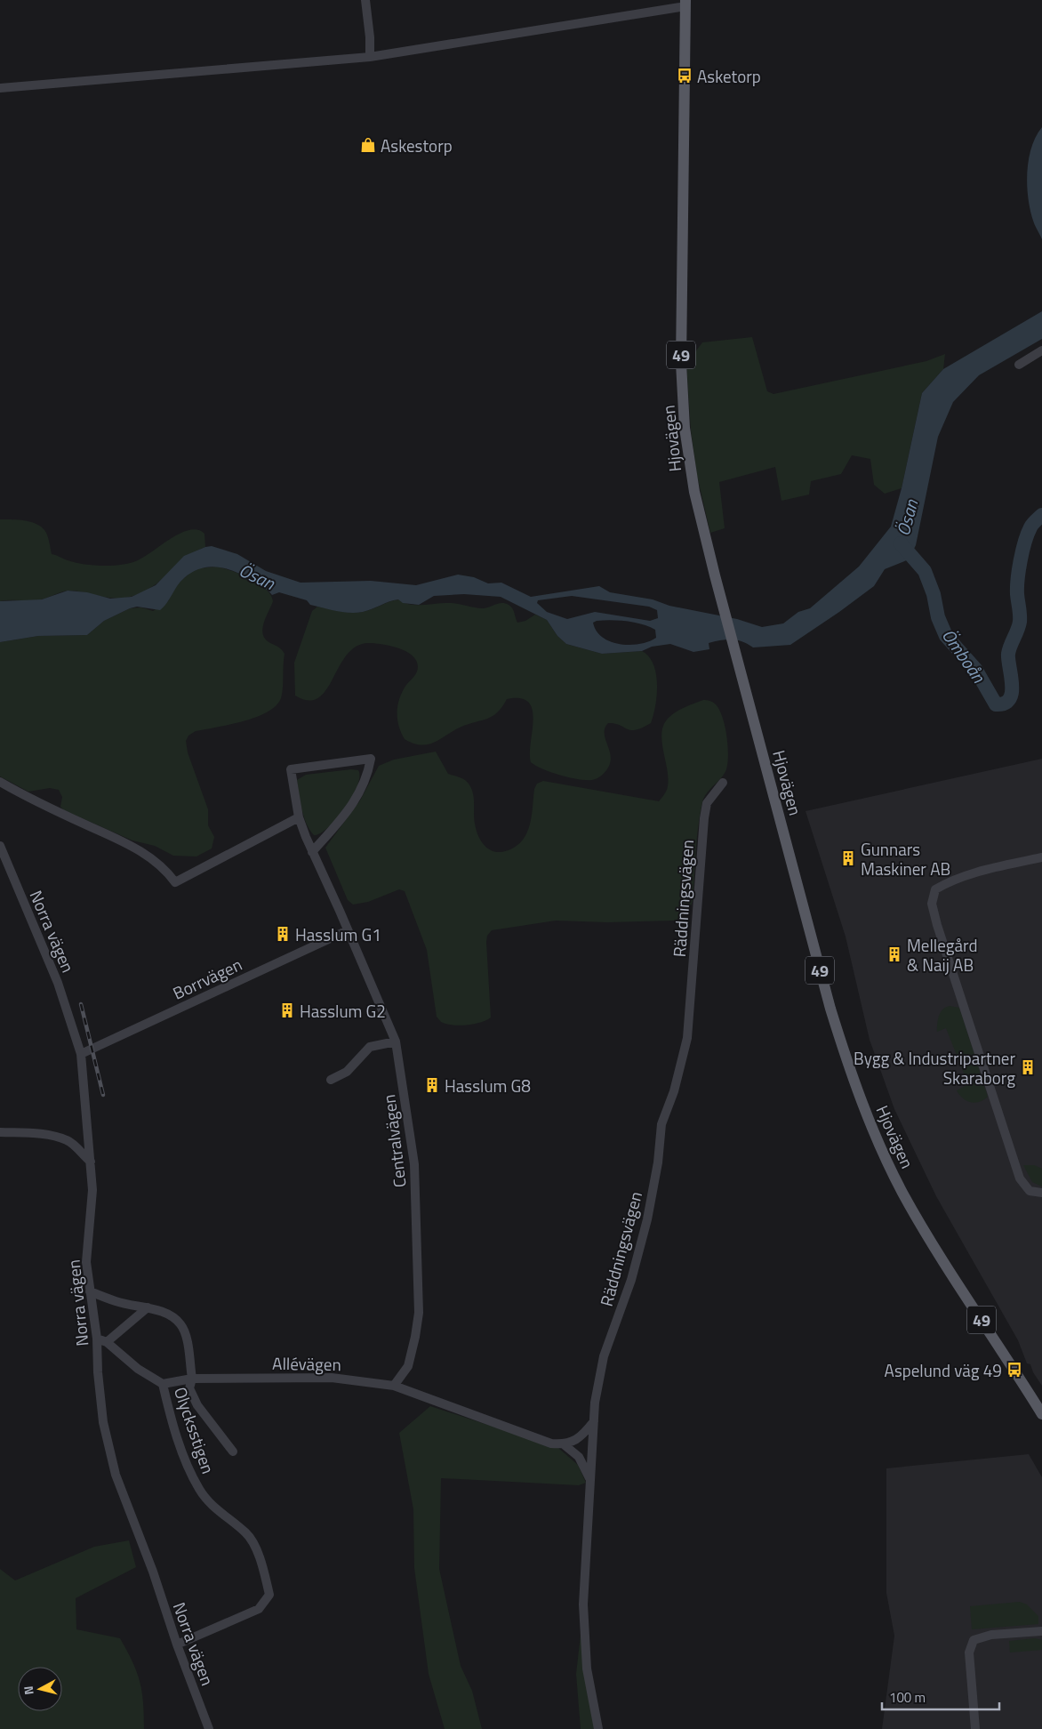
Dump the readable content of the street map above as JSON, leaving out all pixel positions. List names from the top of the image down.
{
  "streets": {
    "main road": ["49", "Hjovägen"],
    "street": [
      "Räddningsvägen",
      "Norra vägen",
      "Borrvägen",
      "Centralvägen",
      "Allévägen",
      "Olycksstigen"
    ]
  },
  "crossings": [
    ["Norra vägen", "Borrvägen"],
    ["Norra vägen", "Olycksstigen"],
    ["Borrvägen", "Centralvägen"],
    ["Centralvägen", "Allévägen"],
    ["Allévägen", "Olycksstigen"]
  ],
  "water": ["Ösan", "Ömboån"],
  "places": {
    "bus stop": ["Asketorp", "Aspelund väg 49"],
    "shop": ["Askestorp"],
    "building": [
      "Gunnars Maskiner AB",
      "Hasslum G1",
      "Mellegård & Naij AB",
      "Hasslum G2",
      "Bygg & Industripartner Skaraborg",
      "Hasslum G8"
    ]
  },
  "scale_bar": "100 m",
  "north": "left"
}
